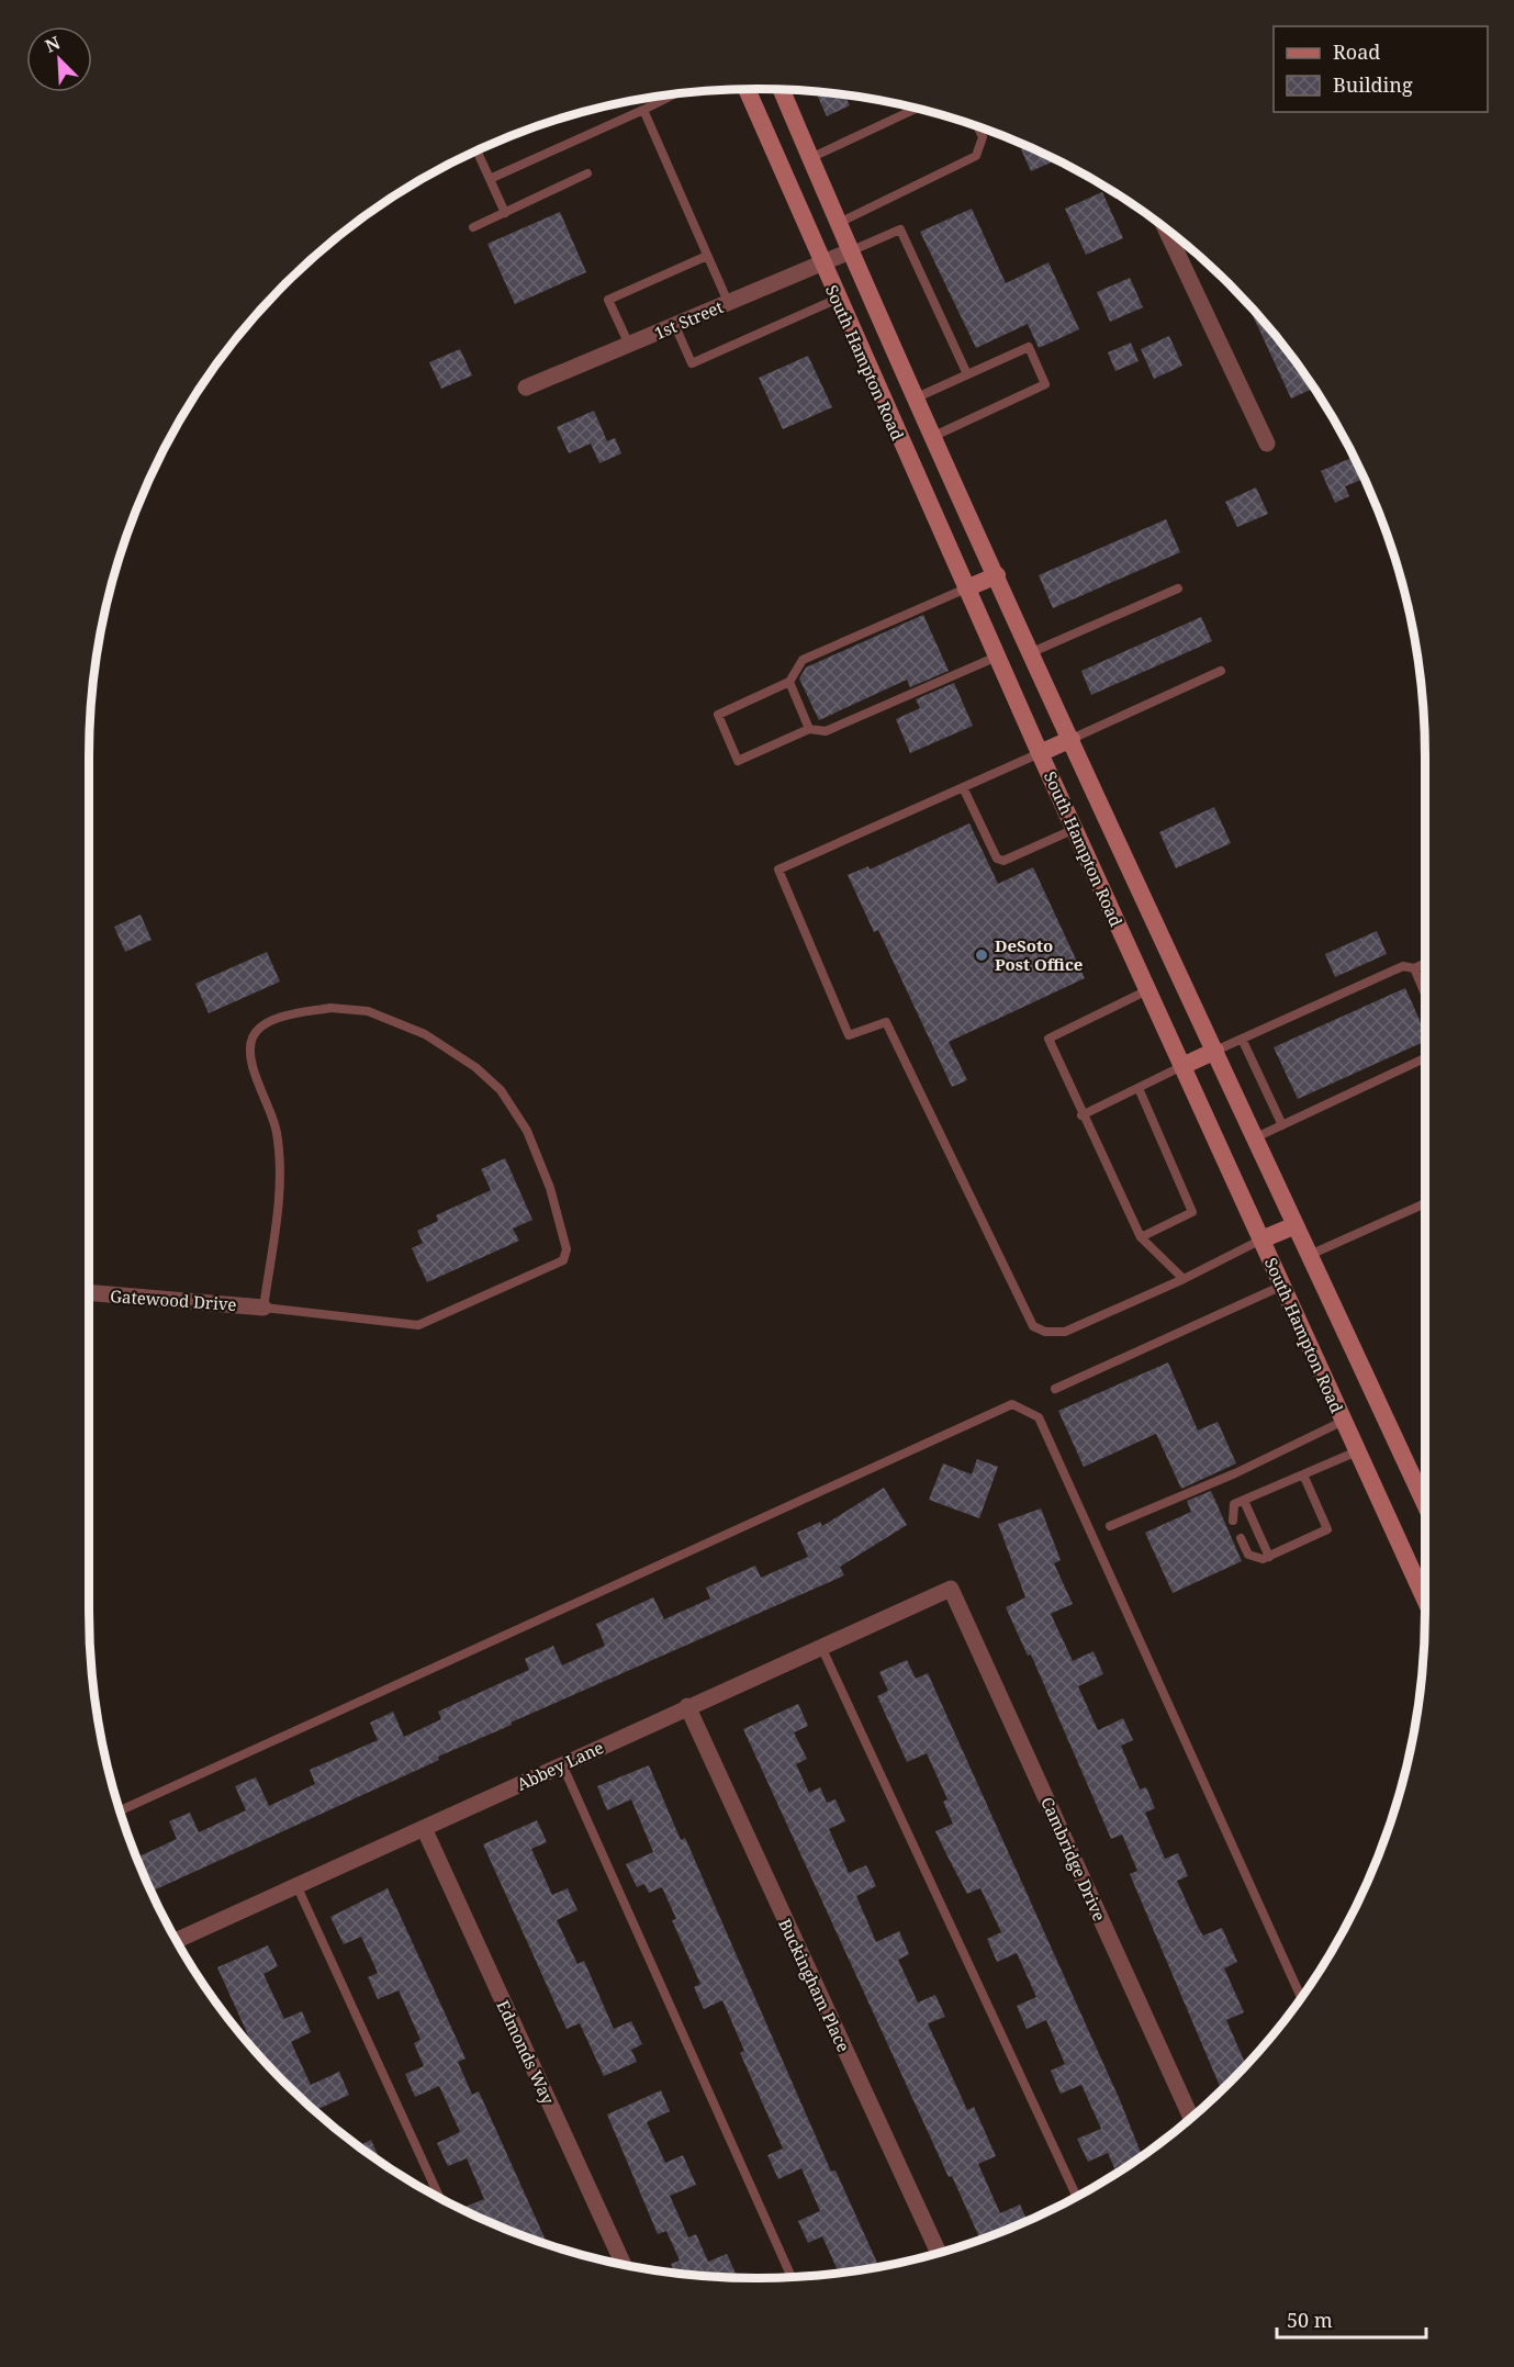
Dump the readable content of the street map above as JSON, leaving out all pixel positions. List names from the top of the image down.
{
  "streets": {
    "main road": ["South Hampton Road"],
    "street": [
      "1st Street",
      "Gatewood Drive",
      "Abbey Lane",
      "Cambridge Drive",
      "Buckingham Place",
      "Edmonds Way"
    ]
  },
  "crossings": [
    ["1st Street", "South Hampton Road"],
    ["Abbey Lane", "Cambridge Drive"],
    ["Abbey Lane", "Buckingham Place"],
    ["Abbey Lane", "Edmonds Way"]
  ],
  "places": ["DeSoto Post Office"],
  "legend": ["Road", "Building"],
  "scale_bar": "50 m",
  "north": "top left"
}
